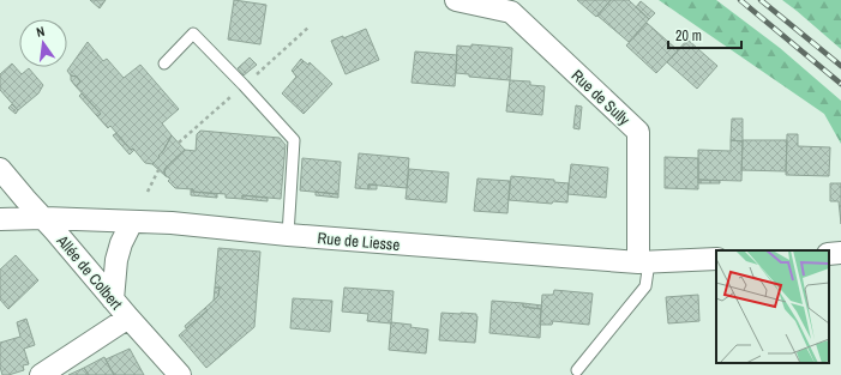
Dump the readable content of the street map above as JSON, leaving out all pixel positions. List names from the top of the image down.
{
  "streets": {
    "street": ["Rue de Sully", "Rue de Liesse", "Allée de Colbert"]
  },
  "crossings": [
    ["Rue de Sully", "Rue de Liesse"],
    ["Rue de Liesse", "Allée de Colbert"]
  ],
  "scale_bar": "20 m",
  "north": "top"
}
